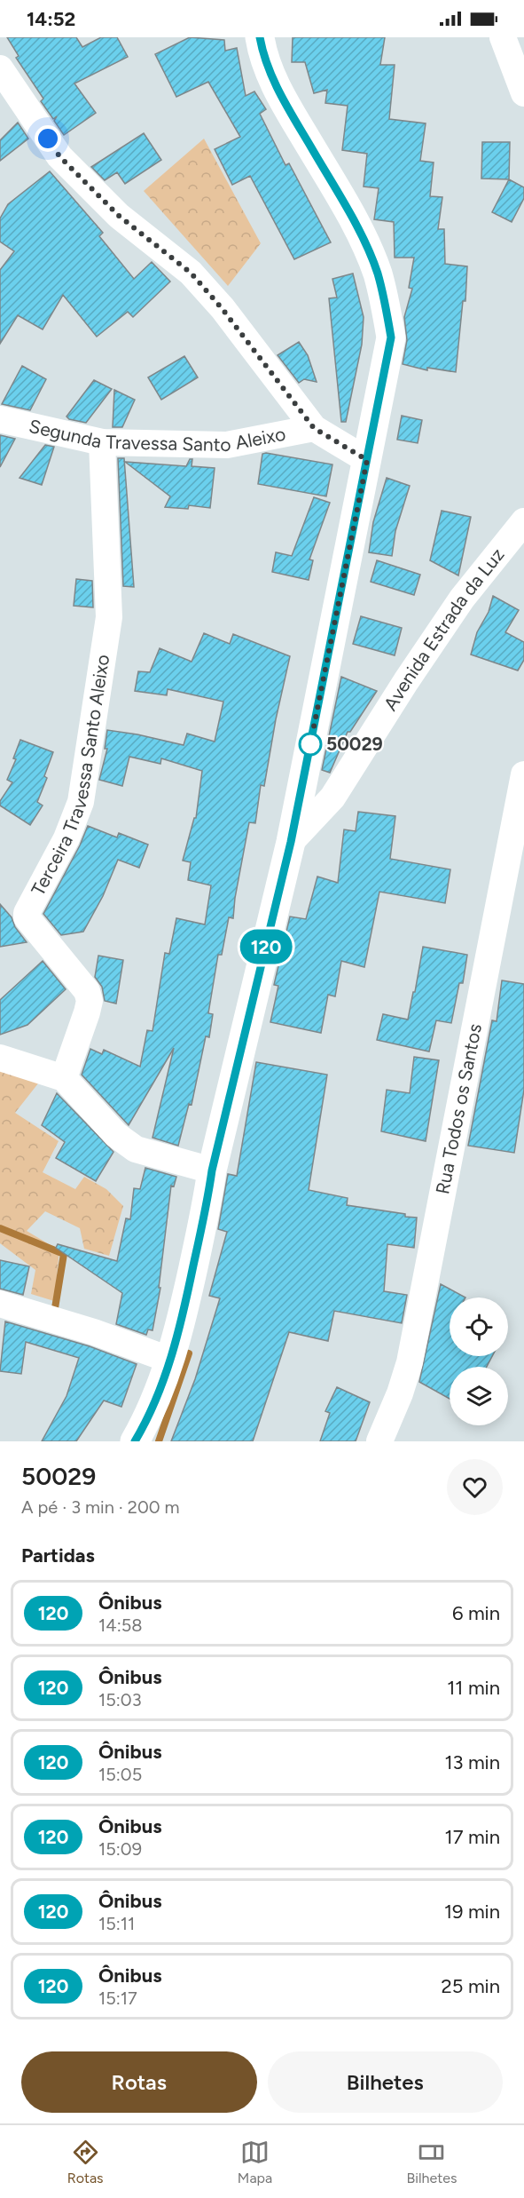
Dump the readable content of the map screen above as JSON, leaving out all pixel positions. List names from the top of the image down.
{
  "streets": {
    "street": [
      "Segunda Travessa Santo Aleixo",
      "Avenida Estrada da Luz",
      "Terceira Travessa Santo Aleixo",
      "Rua Todos os Santos"
    ]
  },
  "crossings": [
    ["Segunda Travessa Santo Aleixo", "Terceira Travessa Santo Aleixo"]
  ],
  "places": ["50029"],
  "lines": ["bus line 120"],
  "page": {
    "status": "14:52",
    "on_map": "120",
    "heading": [
      ["50029", "A pé · 3 min · 200 m"],
      "Partidas"
    ],
    "list": [
      {
        "mark": "120",
        "name": "Ônibus",
        "note": "14:58",
        "value": "6 min"
      },
      {
        "mark": "120",
        "name": "Ônibus",
        "note": "15:03",
        "value": "11 min"
      },
      {
        "mark": "120",
        "name": "Ônibus",
        "note": "15:05",
        "value": "13 min"
      },
      {
        "mark": "120",
        "name": "Ônibus",
        "note": "15:09",
        "value": "17 min"
      },
      {
        "mark": "120",
        "name": "Ônibus",
        "note": "15:11",
        "value": "19 min"
      },
      {
        "mark": "120",
        "name": "Ônibus",
        "note": "15:17",
        "value": "25 min"
      }
    ],
    "buttons": ["Rotas", "Bilhetes"],
    "tabs": ["Rotas", "Mapa", "Bilhetes"]
  }
}
